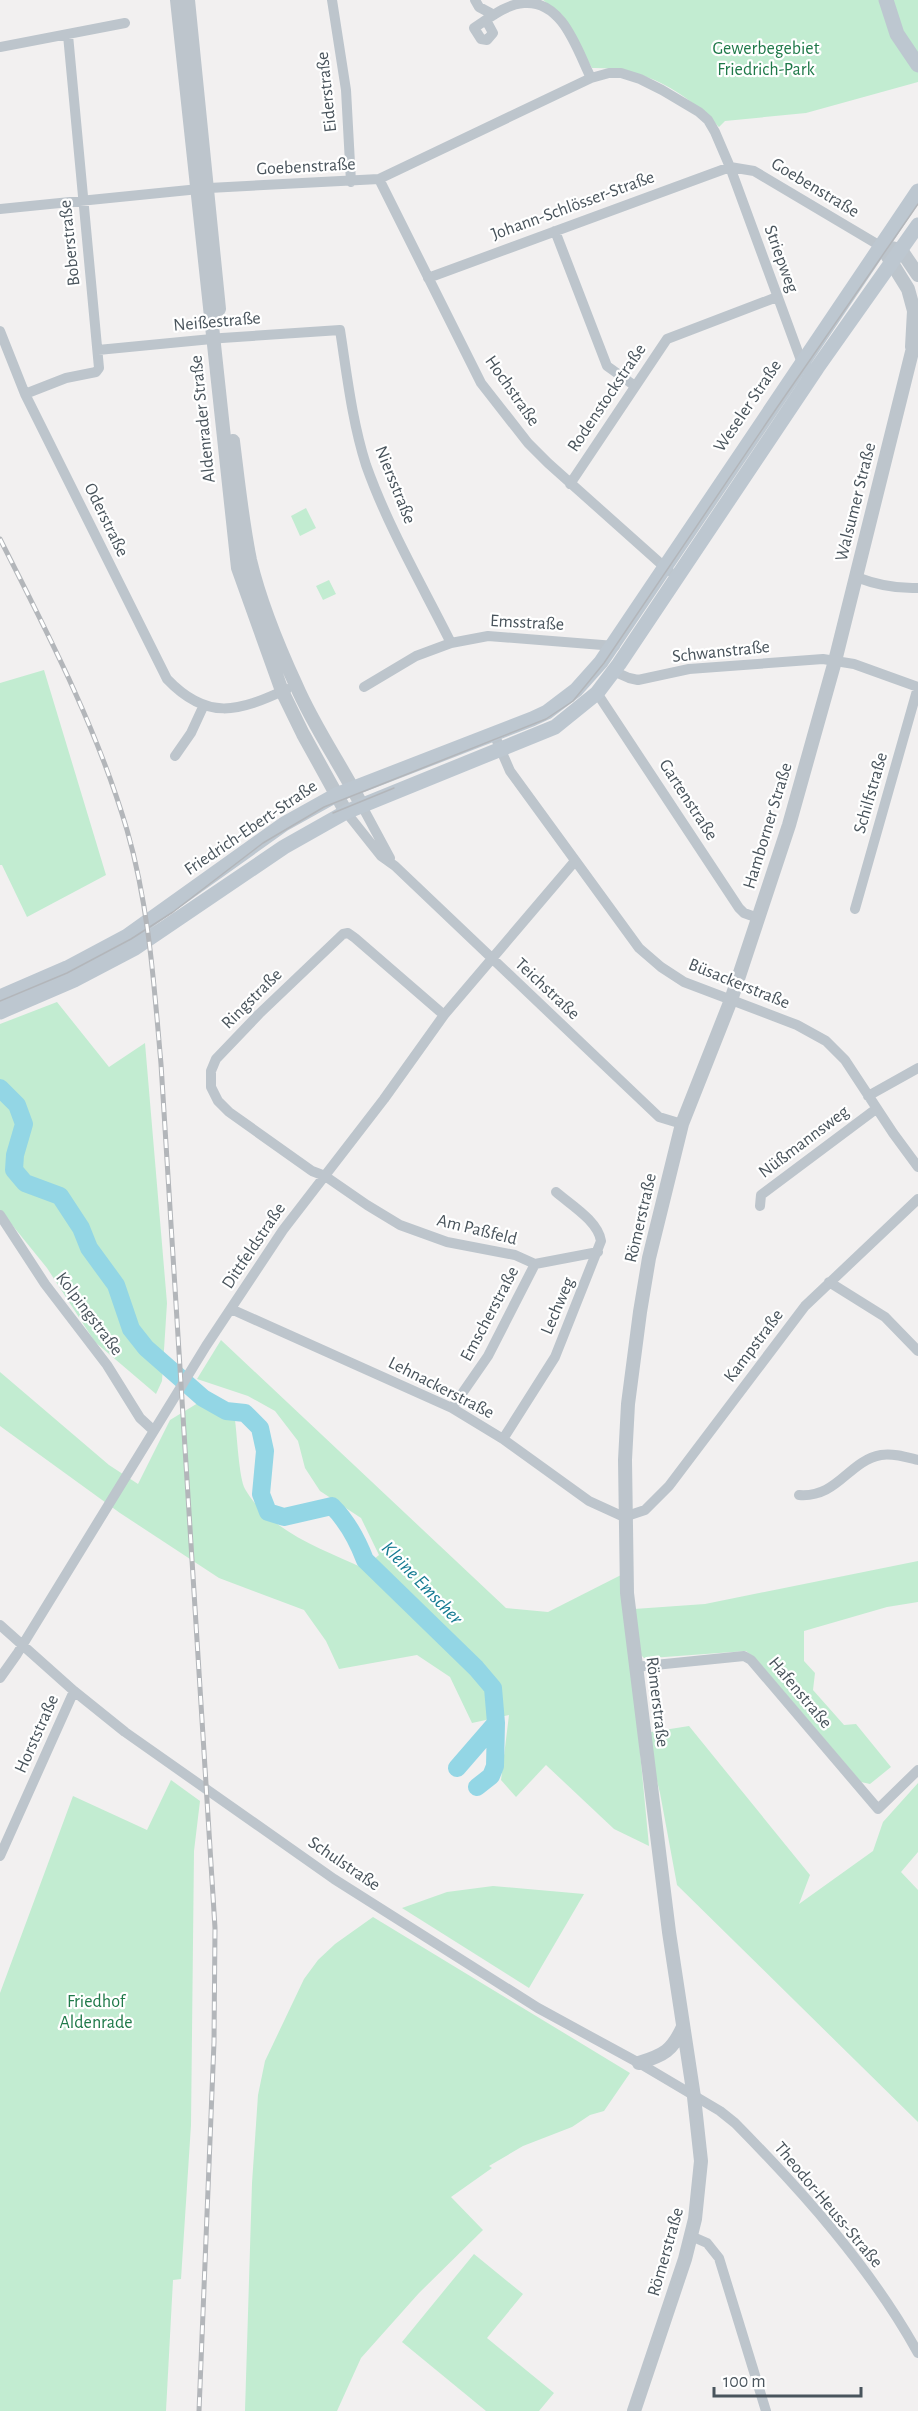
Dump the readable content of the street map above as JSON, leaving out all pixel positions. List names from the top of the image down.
{
  "streets": {
    "main road": ["Weseler Straße", "Friedrich-Ebert-Straße"],
    "street": [
      "Eiderstraße",
      "Goebenstraße",
      "Johann-Schlösser-Straße",
      "Boberstraße",
      "Striepweg",
      "Neißestraße",
      "Hochstraße",
      "Rodenstockstraße",
      "Aldenrader Straße",
      "Niersstraße",
      "Walsumer Straße",
      "Oderstraße",
      "Emsstraße",
      "Schwanstraße",
      "Schilfstraße",
      "Gartenstraße",
      "Hamborner Straße",
      "Büsackerstraße",
      "Teichstraße",
      "Ringstraße",
      "Nüßmannsweg",
      "Römerstraße",
      "Am Paßfeld",
      "Dittfeldstraße",
      "Lechweg",
      "Kolpingstraße",
      "Emscherstraße",
      "Kampstraße",
      "Lehnackerstraße",
      "Hafenstraße",
      "Horststraße",
      "Schulstraße",
      "Theodor-Heuss-Straße"
    ]
  },
  "crossings": [
    ["Eiderstraße", "Goebenstraße"],
    ["Goebenstraße", "Johann-Schlösser-Straße"],
    ["Goebenstraße", "Boberstraße"],
    ["Goebenstraße", "Striepweg"],
    ["Goebenstraße", "Hochstraße"],
    ["Goebenstraße", "Weseler Straße"],
    ["Goebenstraße", "Aldenrader Straße"],
    ["Goebenstraße", "Walsumer Straße"],
    ["Johann-Schlösser-Straße", "Striepweg"],
    ["Johann-Schlösser-Straße", "Hochstraße"],
    ["Boberstraße", "Neißestraße"],
    ["Boberstraße", "Oderstraße"],
    ["Striepweg", "Rodenstockstraße"],
    ["Striepweg", "Weseler Straße"],
    ["Neißestraße", "Aldenrader Straße"],
    ["Neißestraße", "Niersstraße"],
    ["Hochstraße", "Rodenstockstraße"],
    ["Hochstraße", "Weseler Straße"],
    ["Weseler Straße", "Walsumer Straße"],
    ["Weseler Straße", "Emsstraße"],
    ["Weseler Straße", "Schwanstraße"],
    ["Weseler Straße", "Friedrich-Ebert-Straße"],
    ["Aldenrader Straße", "Friedrich-Ebert-Straße"],
    ["Aldenrader Straße", "Teichstraße"],
    ["Niersstraße", "Emsstraße"],
    ["Walsumer Straße", "Schwanstraße"],
    ["Walsumer Straße", "Hamborner Straße"],
    ["Emsstraße", "Friedrich-Ebert-Straße"],
    ["Schwanstraße", "Schilfstraße"],
    ["Schwanstraße", "Hamborner Straße"],
    ["Schwanstraße", "Friedrich-Ebert-Straße"],
    ["Gartenstraße", "Hamborner Straße"],
    ["Gartenstraße", "Friedrich-Ebert-Straße"],
    ["Hamborner Straße", "Büsackerstraße"],
    ["Hamborner Straße", "Römerstraße"],
    ["Friedrich-Ebert-Straße", "Büsackerstraße"],
    ["Friedrich-Ebert-Straße", "Teichstraße"],
    ["Büsackerstraße", "Nüßmannsweg"],
    ["Büsackerstraße", "Römerstraße"],
    ["Büsackerstraße", "Dittfeldstraße"],
    ["Teichstraße", "Römerstraße"],
    ["Teichstraße", "Dittfeldstraße"],
    ["Ringstraße", "Am Paßfeld"],
    ["Ringstraße", "Dittfeldstraße"],
    ["Römerstraße", "Kampstraße"],
    ["Römerstraße", "Lehnackerstraße"],
    ["Römerstraße", "Hafenstraße"],
    ["Römerstraße", "Schulstraße"],
    ["Römerstraße", "Theodor-Heuss-Straße"],
    ["Am Paßfeld", "Dittfeldstraße"],
    ["Am Paßfeld", "Lechweg"],
    ["Am Paßfeld", "Emscherstraße"],
    ["Dittfeldstraße", "Kolpingstraße"],
    ["Dittfeldstraße", "Lehnackerstraße"],
    ["Dittfeldstraße", "Schulstraße"],
    ["Lechweg", "Lehnackerstraße"],
    ["Emscherstraße", "Lehnackerstraße"],
    ["Kampstraße", "Lehnackerstraße"],
    ["Horststraße", "Schulstraße"],
    ["Schulstraße", "Theodor-Heuss-Straße"]
  ],
  "water": ["Kleine Emscher"],
  "parks": ["Gewerbegebiet Friedrich-Park", "Friedhof Aldenrade"],
  "scale_bar": "100 m"
}
